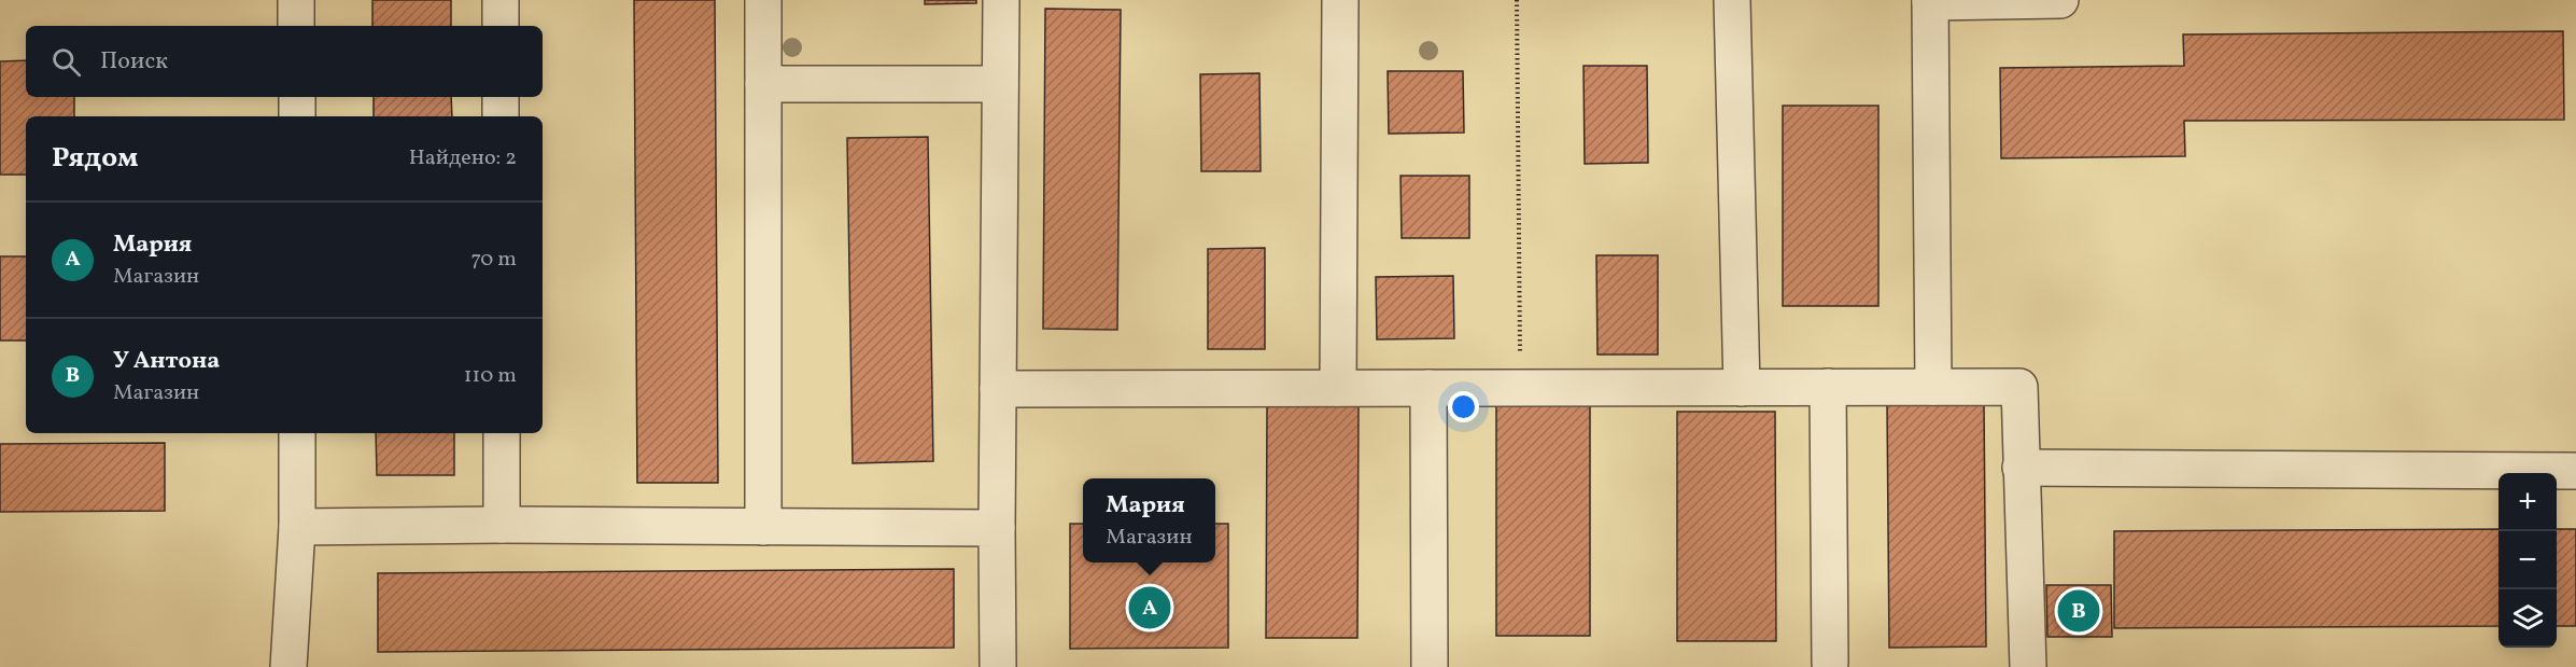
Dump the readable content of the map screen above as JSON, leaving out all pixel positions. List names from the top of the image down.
{
  "page": {
    "search": "Поиск",
    "heading": ["Рядом", "Найдено: 2"],
    "list": [
      {
        "mark": "A",
        "name": "Мария",
        "note": "Магазин",
        "value": "70 m"
      },
      {
        "mark": "B",
        "name": "У Антона",
        "note": "Магазин",
        "value": "110 m"
      }
    ],
    "map_buttons": ["+", "−"],
    "popup": ["Мария", "Магазин"],
    "pins": ["A", "B"]
  }
}
